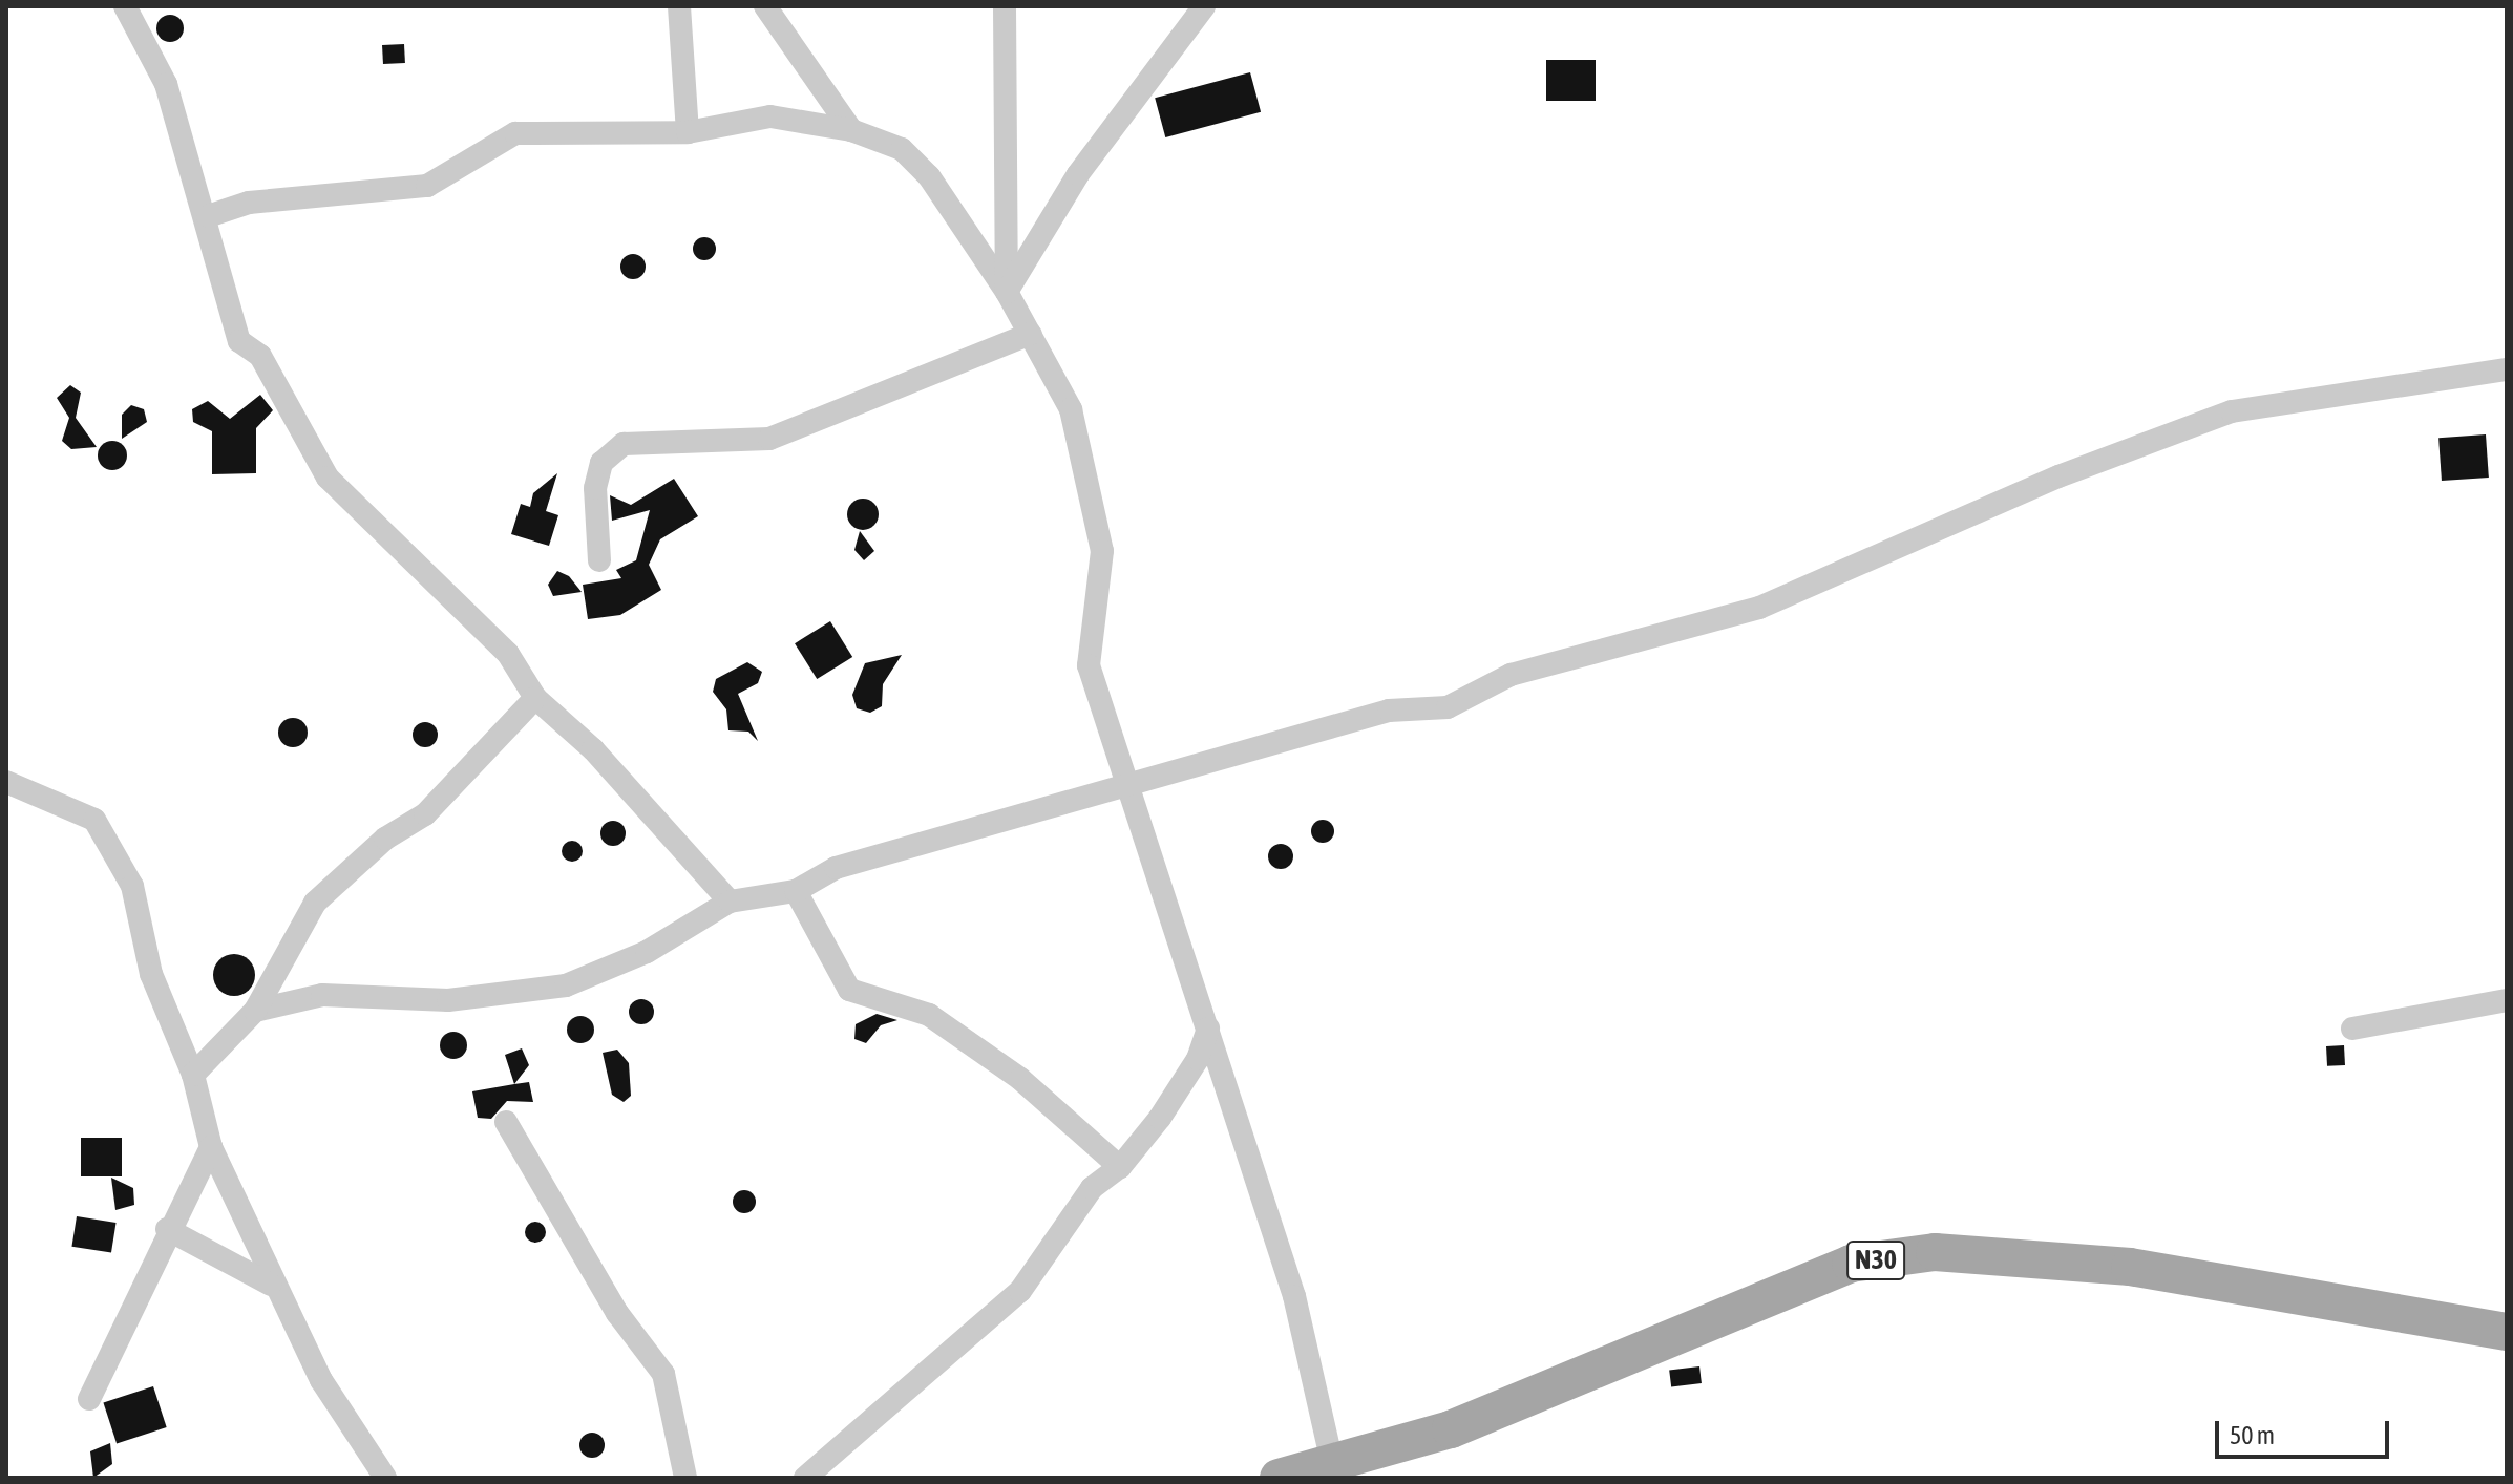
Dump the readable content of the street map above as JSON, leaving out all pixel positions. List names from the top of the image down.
{
  "streets": {
    "main road": ["N30"]
  },
  "scale_bar": "50 m"
}
